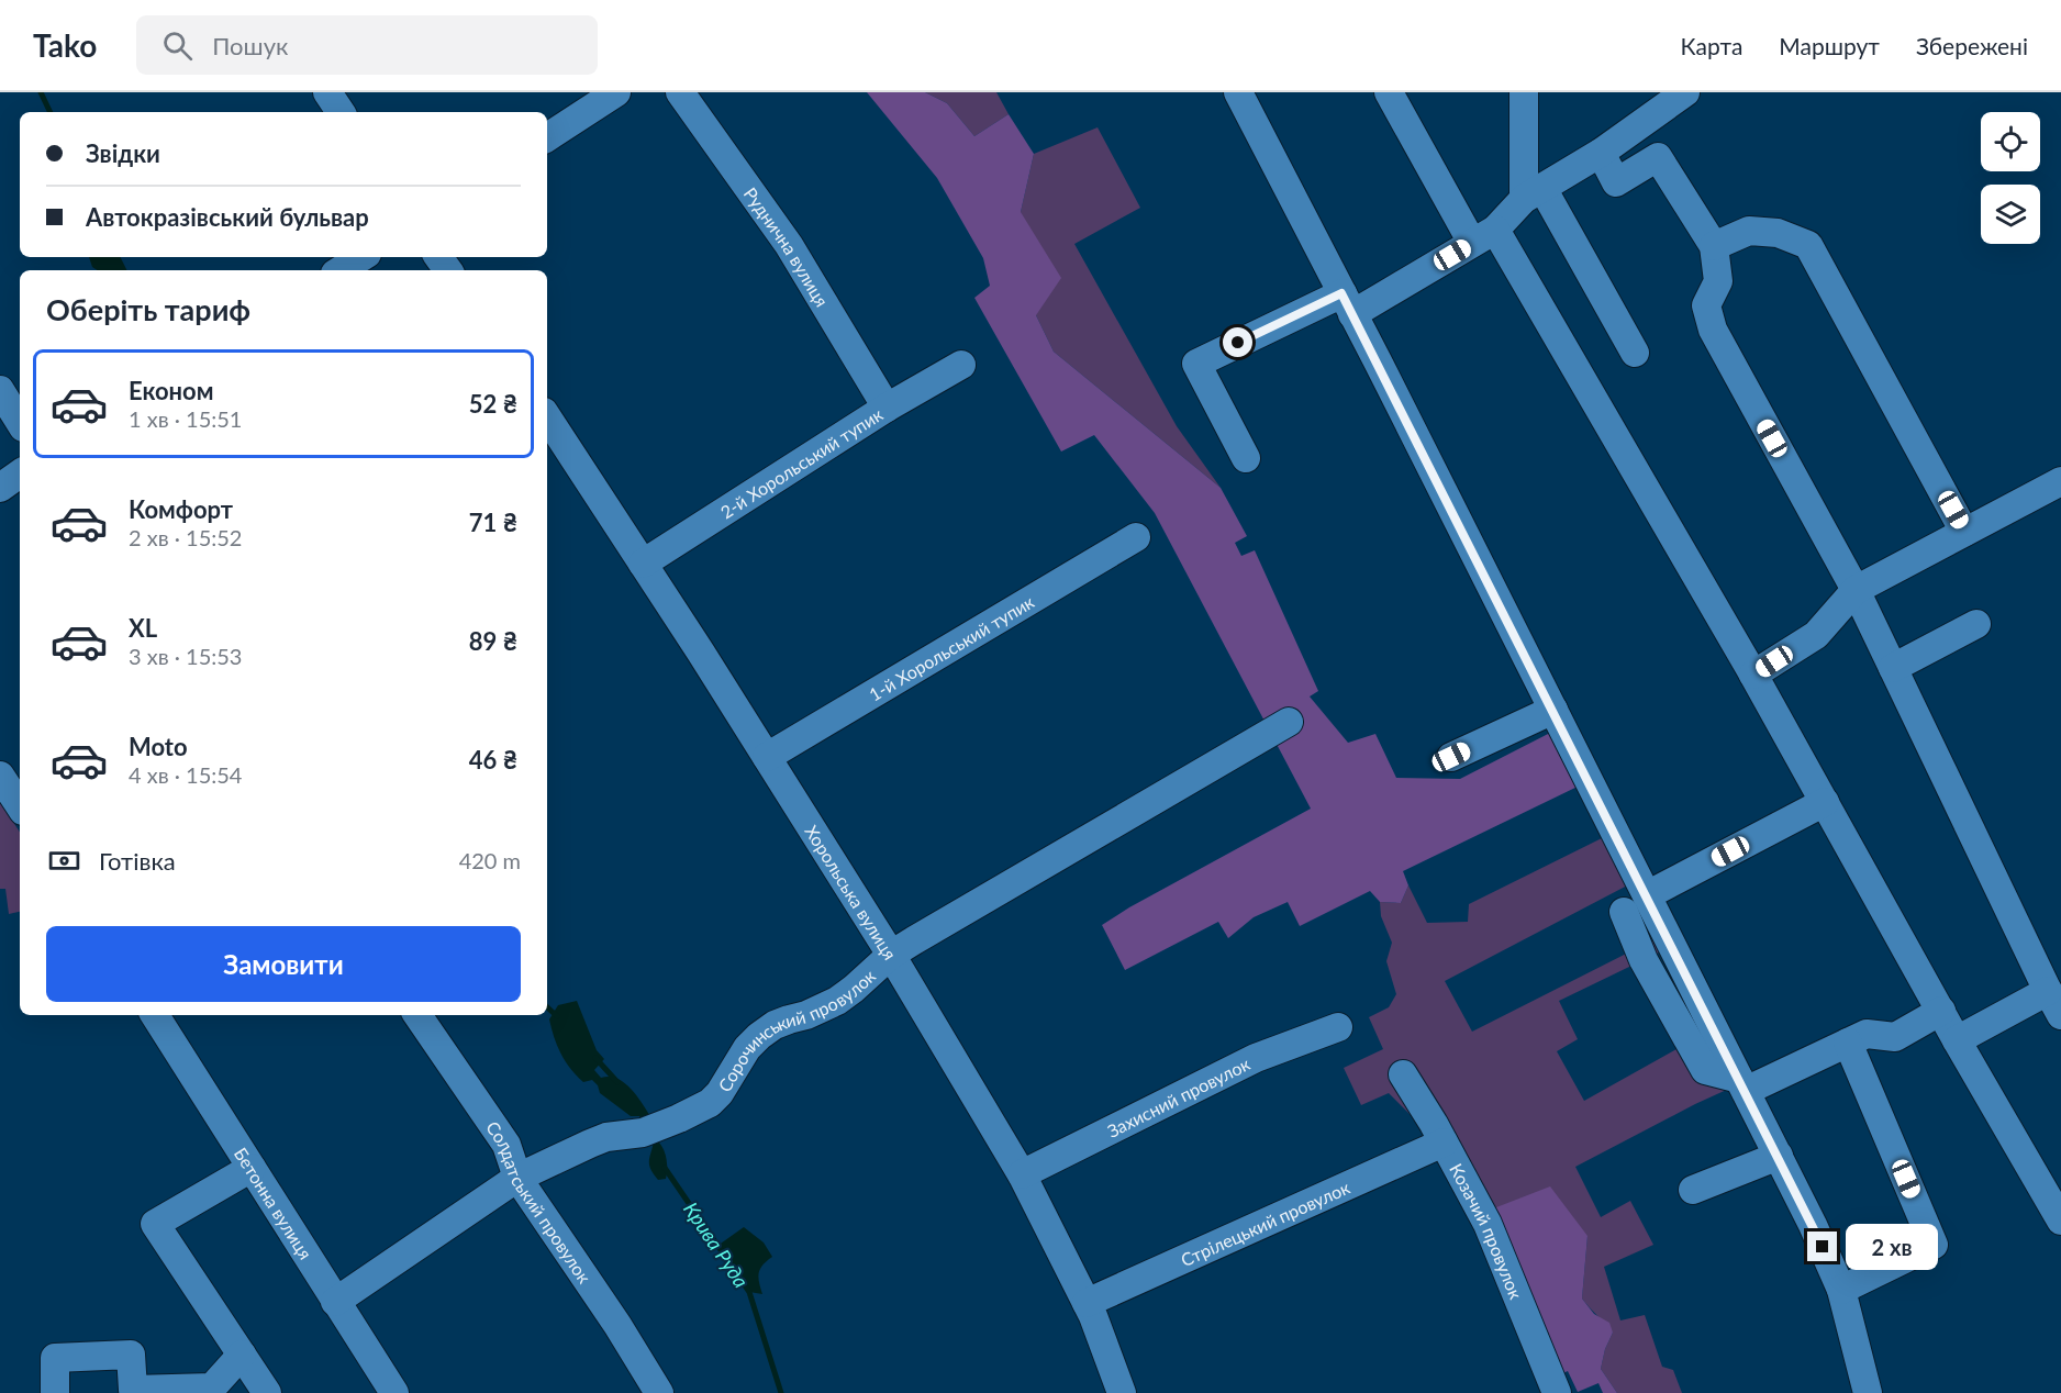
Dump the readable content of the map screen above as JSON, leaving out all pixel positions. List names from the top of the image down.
{
  "streets": {
    "street": [
      "Руднична вулиця",
      "2-й Хорольський тупик",
      "1-й Хорольський тупик",
      "Хорольська вулиця",
      "Сорочинський провулок",
      "Захисний провулок",
      "Солдатський провулок",
      "Бетонна вулиця",
      "Стрілецький провулок",
      "Козачий провулок"
    ]
  },
  "crossings": [
    ["Руднична вулиця", "2-й Хорольський тупик"],
    ["2-й Хорольський тупик", "Хорольська вулиця"],
    ["1-й Хорольський тупик", "Хорольська вулиця"],
    ["Хорольська вулиця", "Сорочинський провулок"],
    ["Хорольська вулиця", "Захисний провулок"],
    ["Хорольська вулиця", "Стрілецький провулок"],
    ["Сорочинський провулок", "Солдатський провулок"],
    ["Сорочинський провулок", "Бетонна вулиця"],
    ["Стрілецький провулок", "Козачий провулок"]
  ],
  "water": ["Крива Руда"],
  "page": {
    "header": "Tako",
    "search": "Пошук",
    "nav": ["Карта", "Маршрут", "Збережені"],
    "banner": ["Звідки", "Автокразівський бульвар"],
    "heading": "Оберіть тариф",
    "list": [
      {
        "name": "Економ",
        "note": "1 хв · 15:51",
        "value": "52 ₴"
      },
      {
        "name": "Комфорт",
        "note": "2 хв · 15:52",
        "value": "71 ₴"
      },
      {
        "name": "XL",
        "note": "3 хв · 15:53",
        "value": "89 ₴"
      },
      {
        "name": "Moto",
        "note": "4 хв · 15:54",
        "value": "46 ₴"
      }
    ],
    "pay": ["Готівка", "420 m"],
    "buttons": "Замовити",
    "bubble": "2 хв"
  }
}
